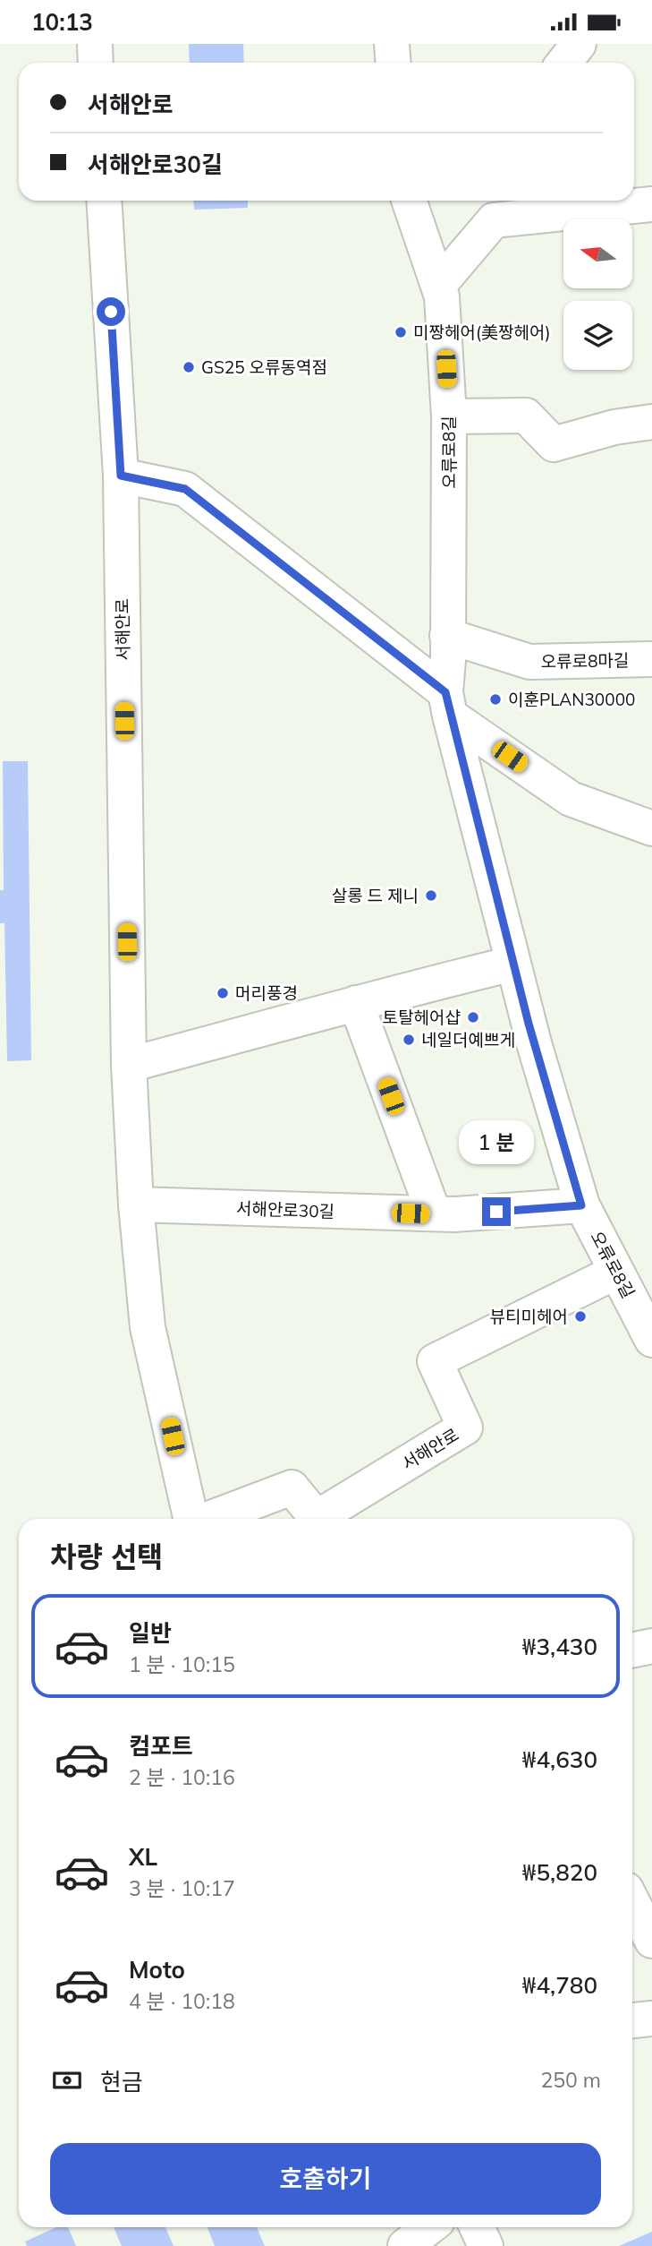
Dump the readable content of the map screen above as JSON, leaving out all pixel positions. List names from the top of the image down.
{
  "streets": {
    "street": [
      "오류로8길",
      "서해안로",
      "오류로8마길",
      "서해안로30길"
    ]
  },
  "crossings": [
    ["오류로8길", "서해안로"],
    ["오류로8길", "오류로8마길"],
    ["오류로8길", "서해안로30길"],
    ["서해안로", "서해안로30길"]
  ],
  "places": [
    "미짱헤어(美짱헤어)",
    "GS25 오류동역점",
    "이훈PLAN30000",
    "살롱 드 제니",
    "머리풍경",
    "토탈헤어샵",
    "네일더예쁘게",
    "뷰티미헤어"
  ],
  "north": "left",
  "page": {
    "status": "10:13",
    "banner": ["서해안로", "서해안로30길"],
    "bubble": "1 분",
    "heading": "차량 선택",
    "list": [
      {
        "name": "일반",
        "note": "1 분 · 10:15",
        "value": "₩3,430"
      },
      {
        "name": "컴포트",
        "note": "2 분 · 10:16",
        "value": "₩4,630"
      },
      {
        "name": "XL",
        "note": "3 분 · 10:17",
        "value": "₩5,820"
      },
      {
        "name": "Moto",
        "note": "4 분 · 10:18",
        "value": "₩4,780"
      }
    ],
    "pay": ["현금", "250 m"],
    "buttons": "호출하기"
  }
}
